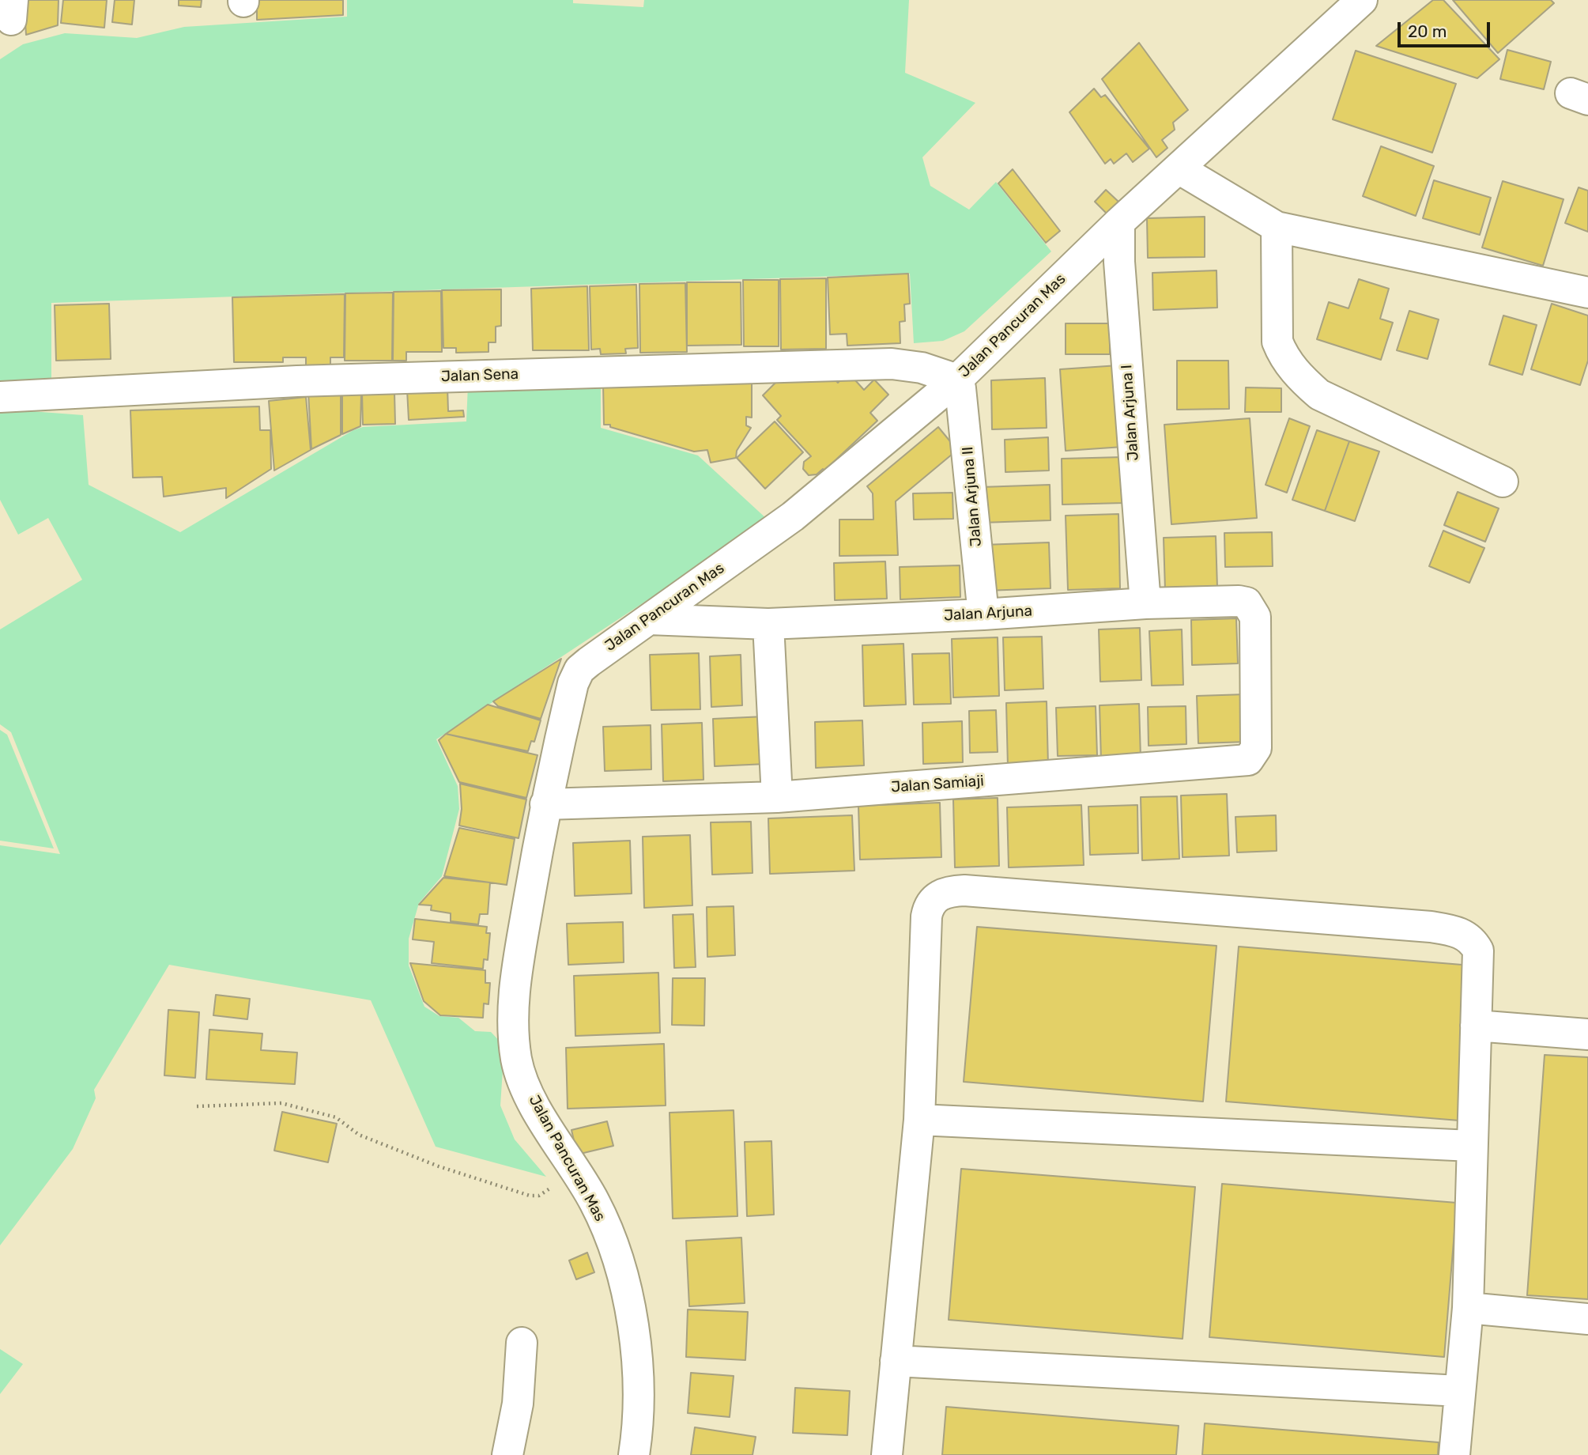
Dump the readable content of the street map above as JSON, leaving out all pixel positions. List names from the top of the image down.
{
  "streets": {
    "street": [
      "Jalan Pancuran Mas",
      "Jalan Sena",
      "Jalan Arjuna I",
      "Jalan Arjuna II",
      "Jalan Arjuna",
      "Jalan Samiaji"
    ]
  },
  "crossings": [
    ["Jalan Pancuran Mas", "Jalan Sena"],
    ["Jalan Pancuran Mas", "Jalan Arjuna I"],
    ["Jalan Pancuran Mas", "Jalan Arjuna II"],
    ["Jalan Pancuran Mas", "Jalan Arjuna"],
    ["Jalan Pancuran Mas", "Jalan Samiaji"],
    ["Jalan Sena", "Jalan Arjuna II"],
    ["Jalan Arjuna I", "Jalan Arjuna"],
    ["Jalan Arjuna II", "Jalan Arjuna"],
    ["Jalan Arjuna", "Jalan Samiaji"]
  ],
  "scale_bar": "20 m"
}
